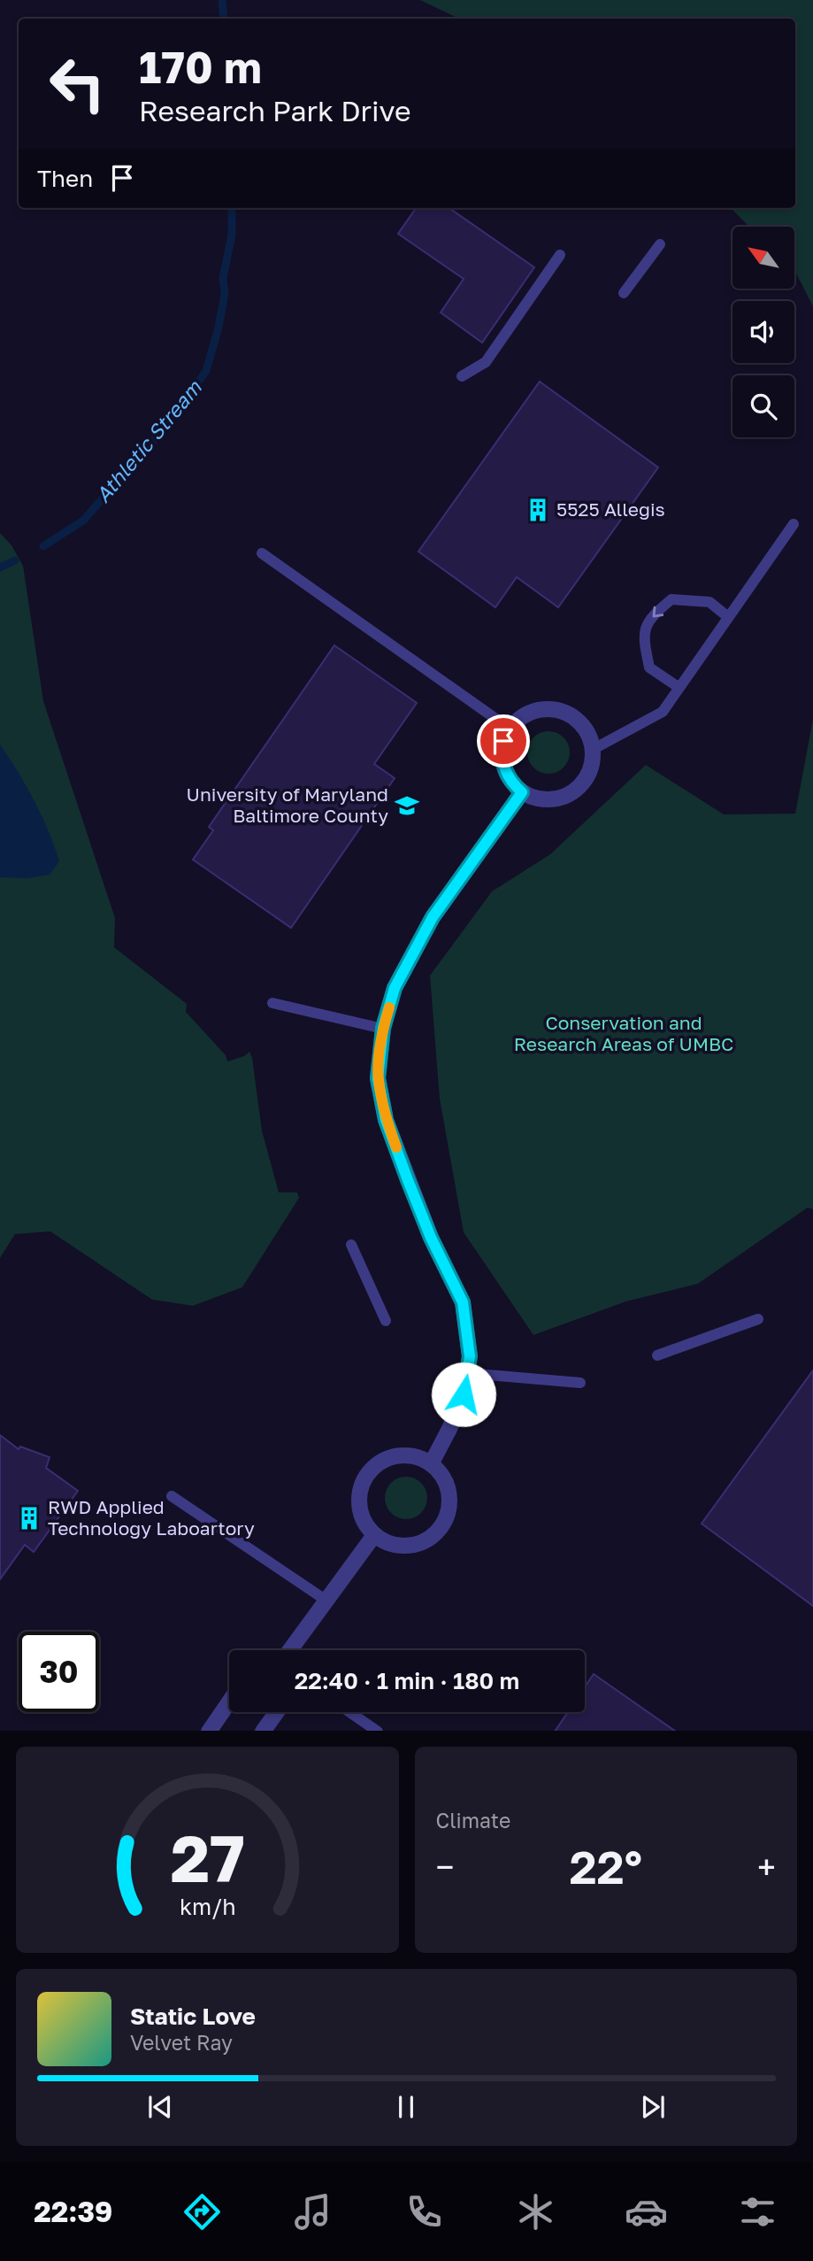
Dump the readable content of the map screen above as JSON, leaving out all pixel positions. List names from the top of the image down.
{
  "water": ["Athletic Stream"],
  "parks": ["Conservation and Research Areas of UMBC"],
  "places": {
    "building": ["5525 Allegis", "RWD Applied Technology Laboartory"],
    "school or university": ["University of Maryland Baltimore County"]
  },
  "north": "top left",
  "page": {
    "turn": ["170 m", "Research Park Drive"],
    "then": "Then",
    "limit": "30",
    "trip": "22:40 · 1 min · 180 m",
    "tile": "Climate",
    "heat": ["−", "22°", "+"],
    "song": ["Static Love", "Velvet Ray"],
    "tabs": "22:39",
    "gauge": ["27", "km/h"]
  }
}
